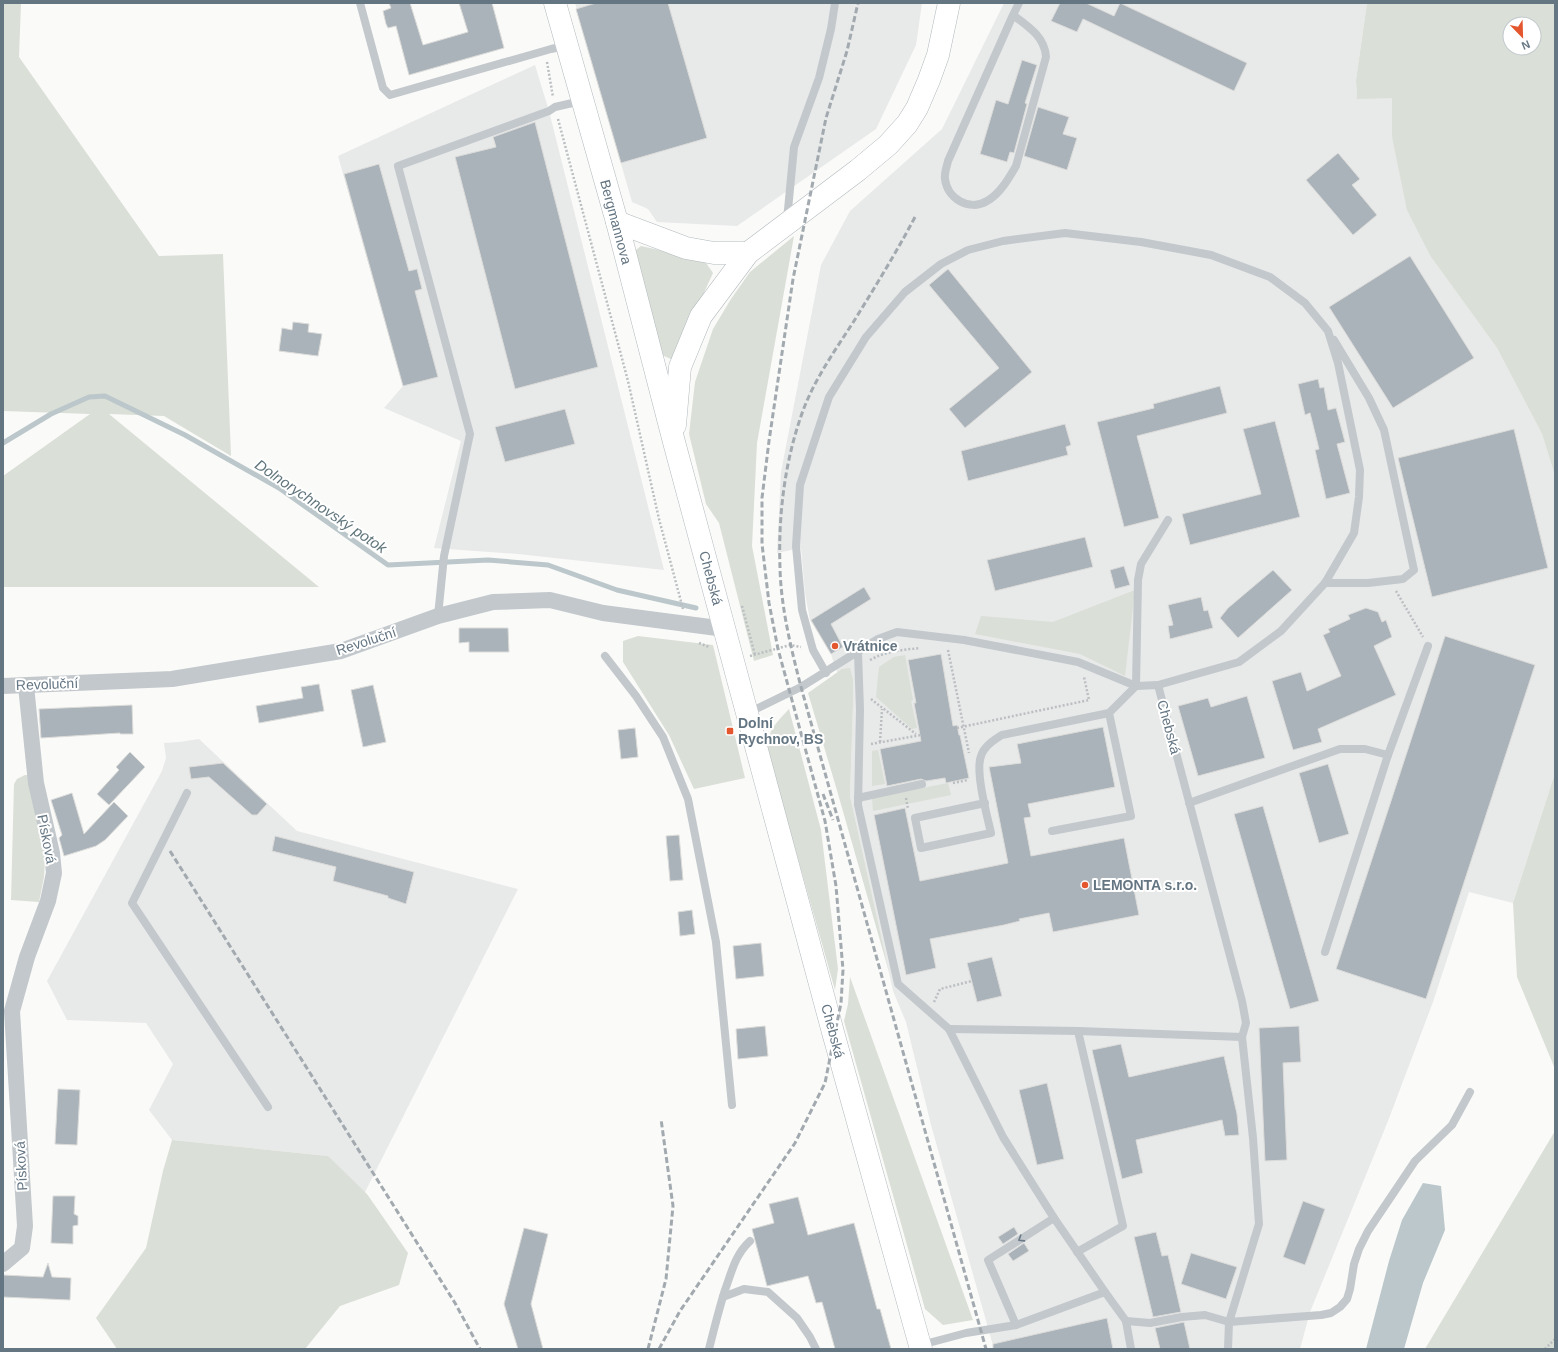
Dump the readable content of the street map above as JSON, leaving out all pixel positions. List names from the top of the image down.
{
  "streets": {
    "street": [
      "Bergmannova",
      "Chebská",
      "Revoluční",
      "Písková"
    ]
  },
  "crossings": [
    ["Bergmannova", "Chebská"],
    ["Chebská", "Revoluční"],
    ["Revoluční", "Písková"]
  ],
  "water": ["Dolnorychnovský potok"],
  "places": {
    "other": ["Vrátnice", "LEMONTA s.r.o."],
    "transit": ["Dolní Rychnov, BS"]
  },
  "north": "bottom right"
}
